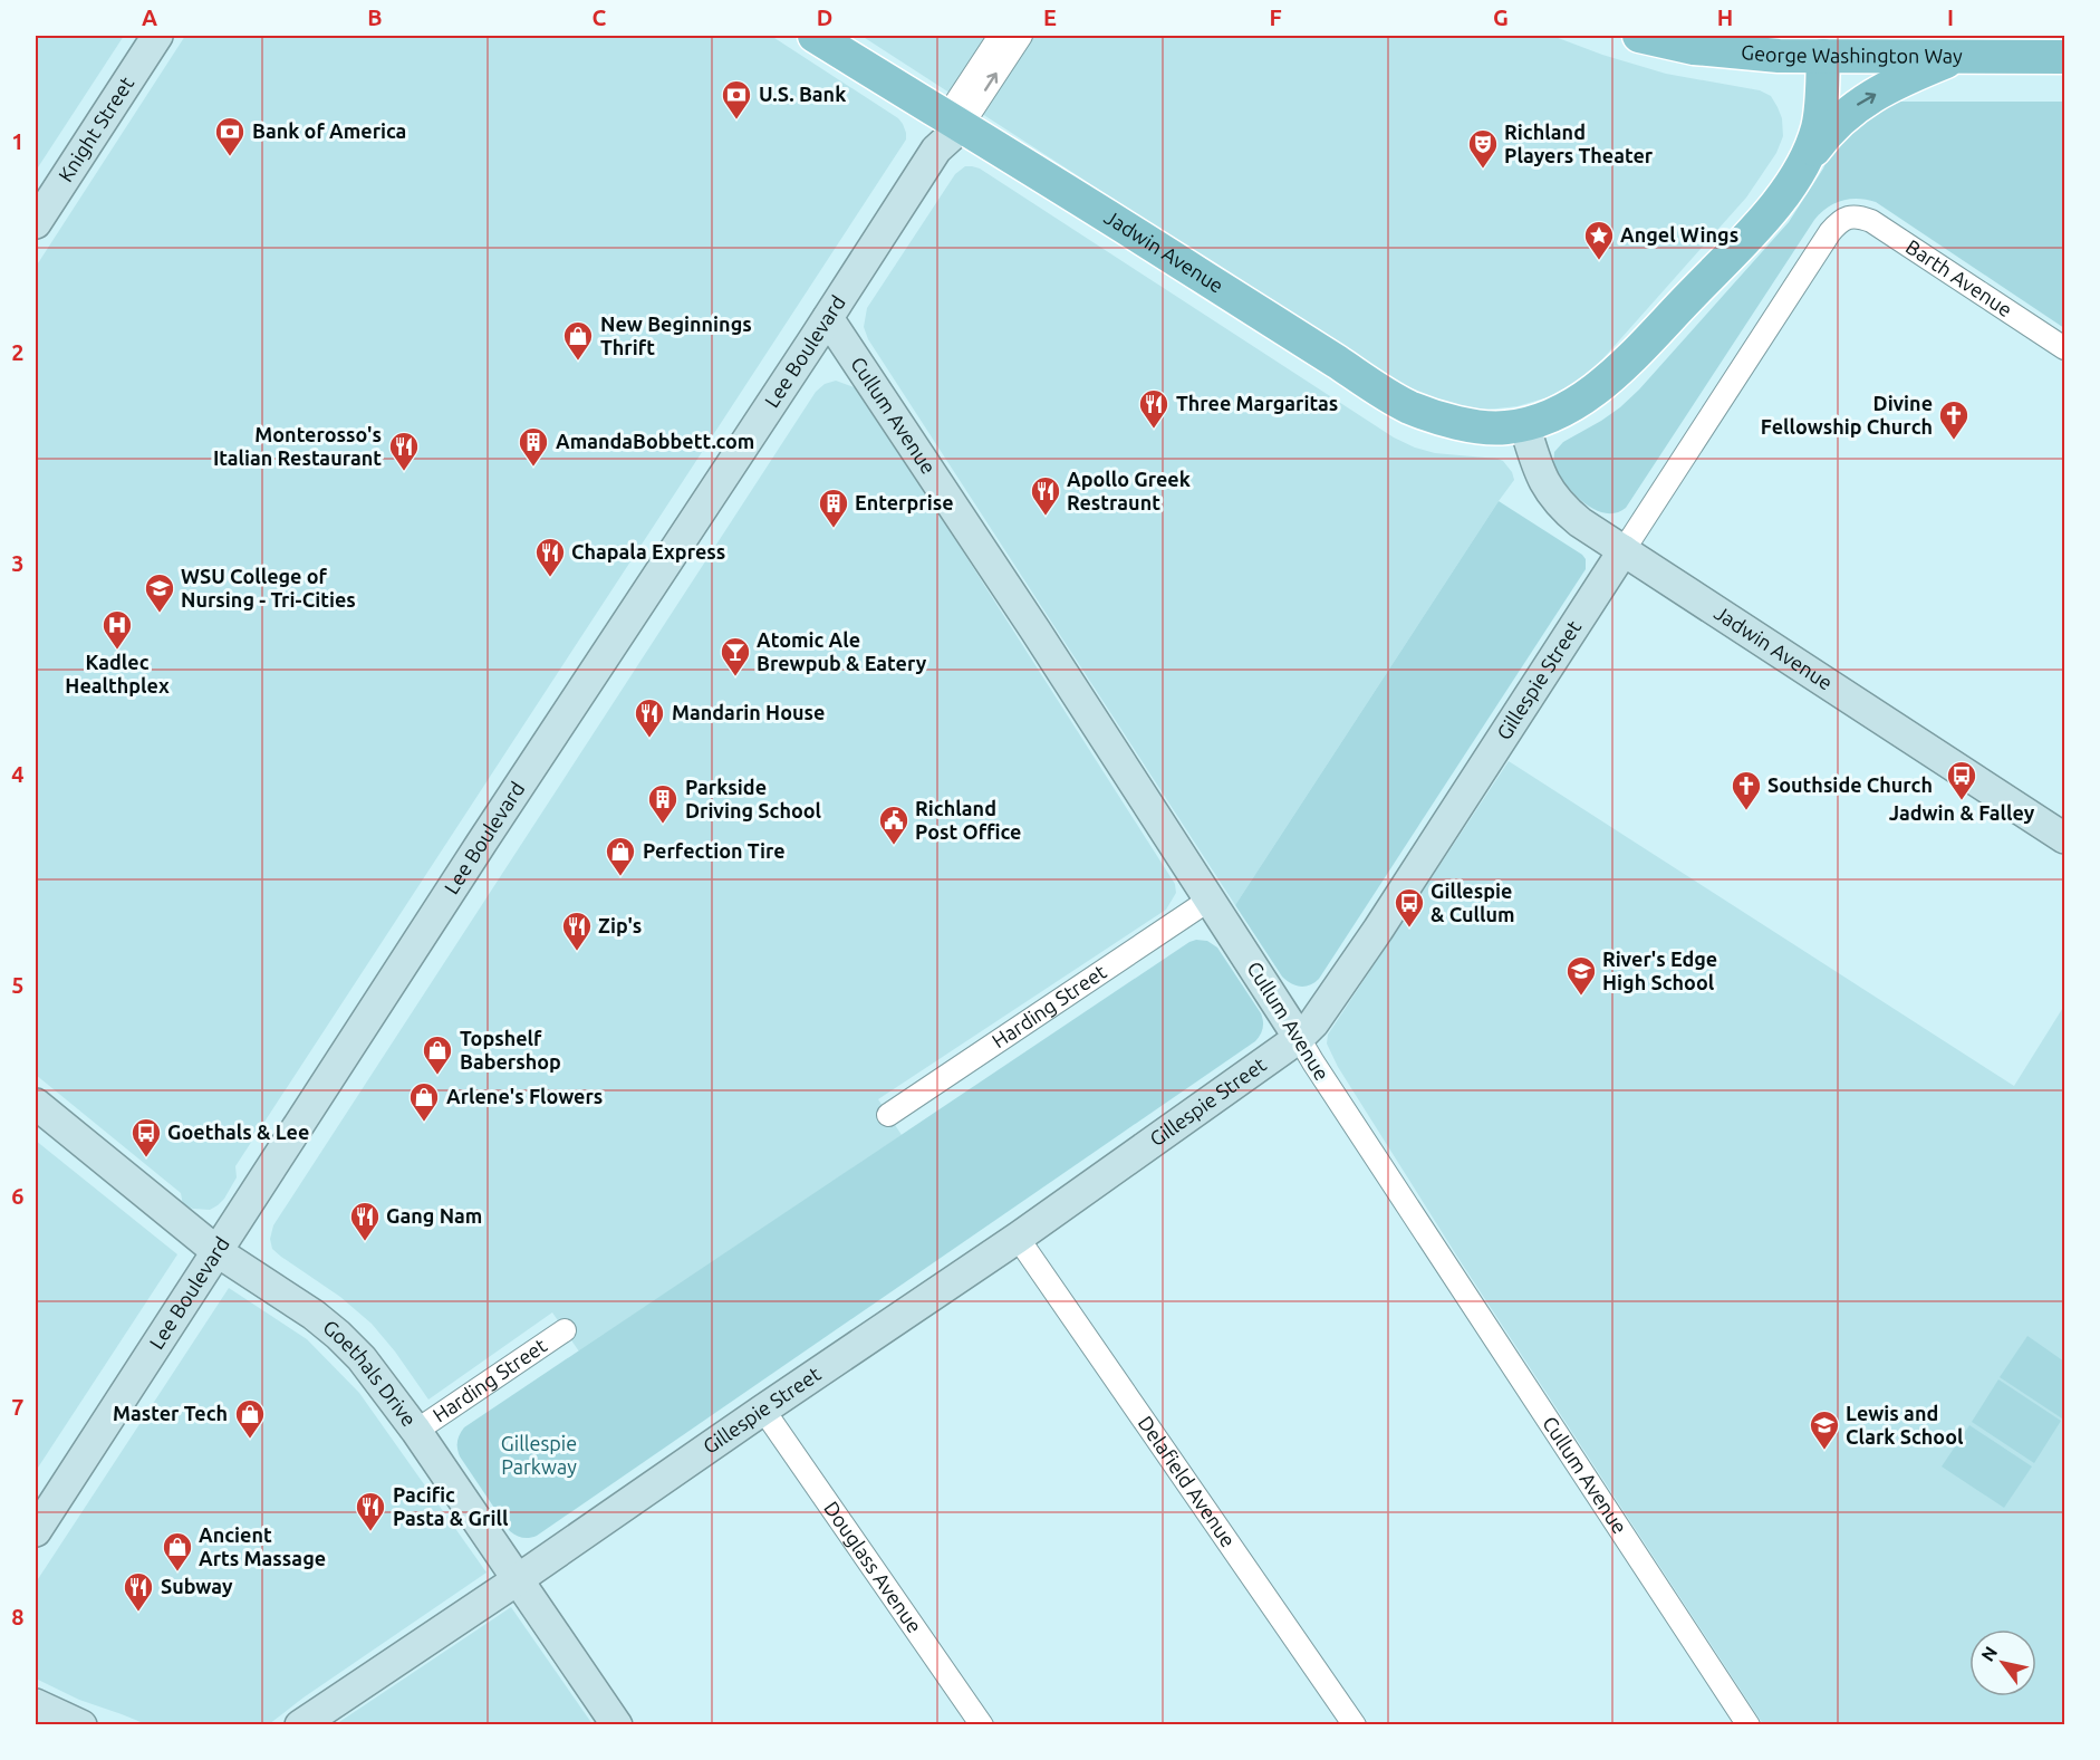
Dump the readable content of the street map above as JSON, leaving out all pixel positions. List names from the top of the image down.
{
  "streets": {
    "main road": ["George Washington Way", "Jadwin Avenue"],
    "street": [
      "Knight Street",
      "Barth Avenue",
      "Lee Boulevard",
      "Cullum Avenue",
      "Gillespie Street",
      "Harding Street",
      "Goethals Drive",
      "Delafield Avenue",
      "Douglass Avenue"
    ]
  },
  "crossings": [
    ["George Washington Way", "Jadwin Avenue"],
    ["Jadwin Avenue", "Lee Boulevard"],
    ["Jadwin Avenue", "Gillespie Street"],
    ["Barth Avenue", "Gillespie Street"],
    ["Lee Boulevard", "Cullum Avenue"],
    ["Lee Boulevard", "Goethals Drive"],
    ["Cullum Avenue", "Gillespie Street"],
    ["Cullum Avenue", "Harding Street"],
    ["Gillespie Street", "Goethals Drive"],
    ["Gillespie Street", "Delafield Avenue"],
    ["Gillespie Street", "Douglass Avenue"],
    ["Harding Street", "Goethals Drive"]
  ],
  "parks": ["Gillespie Parkway"],
  "places": {
    "bank": ["U.S. Bank", "Bank of America"],
    "theatre": ["Richland Players Theater"],
    "place": ["Angel Wings"],
    "shop": [
      "New Beginnings Thrift",
      "Perfection Tire",
      "Topshelf Babershop",
      "Arlene's Flowers",
      "Master Tech",
      "Ancient Arts Massage"
    ],
    "restaurant": [
      "Three Margaritas",
      "Monterosso's Italian Restaurant",
      "Apollo Greek Restraunt",
      "Chapala Express",
      "Mandarin House",
      "Zip's",
      "Gang Nam",
      "Pacific Pasta & Grill",
      "Subway"
    ],
    "church": ["Divine Fellowship Church", "Southside Church"],
    "building": ["AmandaBobbett.com", "Enterprise", "Parkside Driving School"],
    "school or university": ["WSU College of Nursing - Tri-Cities", "River's Edge High School", "Lewis and Clark School"],
    "hospital": ["Kadlec Healthplex"],
    "bar": ["Atomic Ale Brewpub & Eatery"],
    "bus stop": ["Jadwin & Falley", "Gillespie & Cullum", "Goethals & Lee"],
    "public building": ["Richland Post Office"]
  },
  "north": "top left",
  "grid": {
    "columns": [
      "A",
      "B",
      "C",
      "D",
      "E",
      "F",
      "G",
      "H",
      "I"
    ],
    "rows": [
      "1",
      "2",
      "3",
      "4",
      "5",
      "6",
      "7",
      "8"
    ]
  }
}
